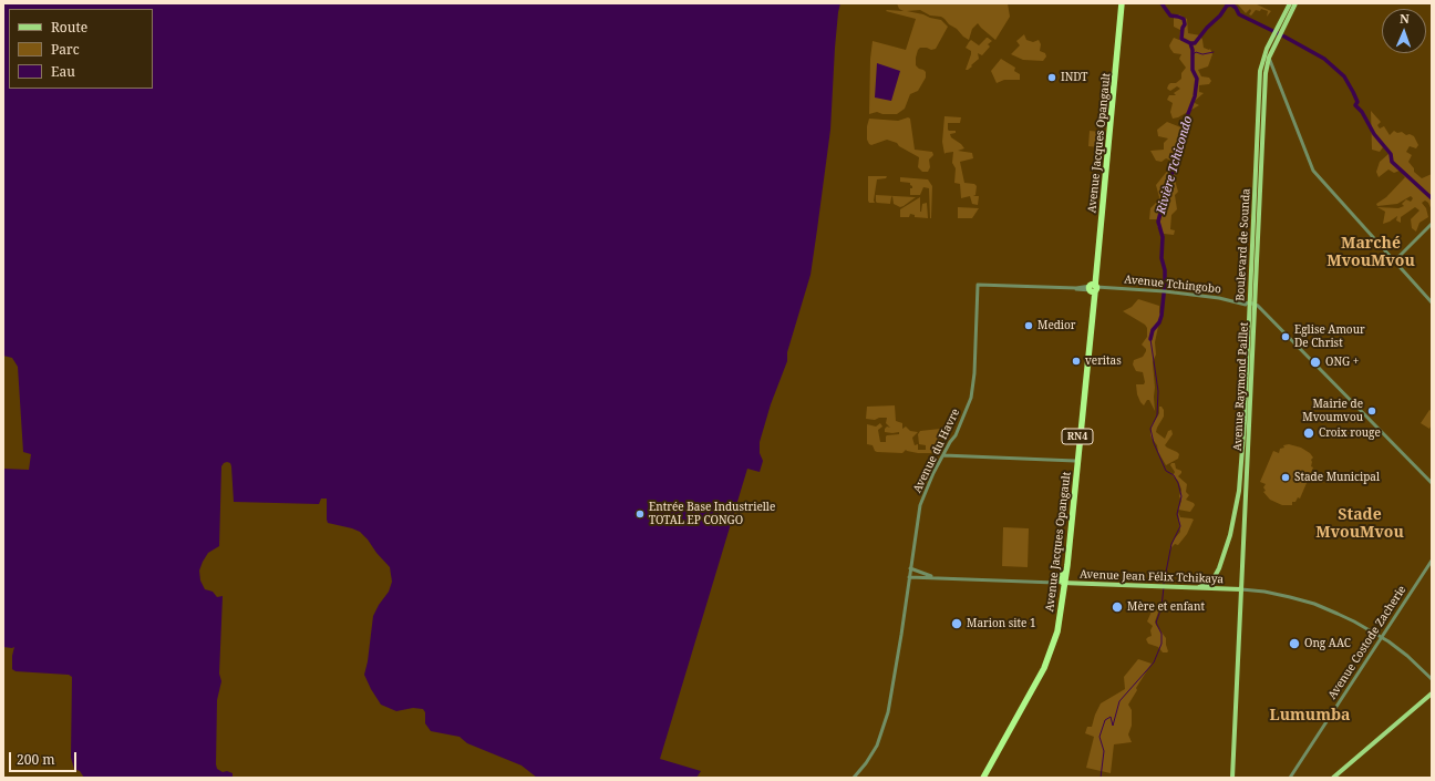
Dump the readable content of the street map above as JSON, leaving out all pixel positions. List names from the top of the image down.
{
  "streets": {
    "highway": ["Avenue Jacques Opangault", "RN4"],
    "main road": ["Boulevard de Sounda", "Avenue Raymond Paillet", "Avenue Jean Félix Tchikaya"],
    "street": ["Avenue Tchingobo", "Avenue du Havre", "Avenue Costode Zacherie"]
  },
  "crossings": [
    ["Avenue Jacques Opangault", "Avenue Tchingobo"],
    ["Avenue Jacques Opangault", "RN4"],
    ["Avenue Jacques Opangault", "Avenue Jean Félix Tchikaya"],
    ["Boulevard de Sounda", "Avenue Tchingobo"],
    ["Boulevard de Sounda", "Avenue Raymond Paillet"],
    ["Avenue Tchingobo", "Avenue Raymond Paillet"],
    ["Avenue Tchingobo", "RN4"],
    ["Avenue Tchingobo", "Avenue du Havre"],
    ["Avenue Raymond Paillet", "Avenue Jean Félix Tchikaya"],
    ["RN4", "Avenue Jean Félix Tchikaya"]
  ],
  "districts": ["Marché MvouMvou", "Stade MvouMvou", "Lumumba"],
  "water": ["Rivière Tchicondo"],
  "places": [
    "INDT",
    "Medior",
    "Eglise Amour De Christ",
    "veritas",
    "ONG +",
    "Mairie de Mvoumvou",
    "Croix rouge",
    "Stade Municipal",
    "Entrée Base Industrielle TOTAL EP CONGO",
    "Mère et enfant",
    "Marion site 1",
    "Ong AAC"
  ],
  "legend": ["Route", "Parc", "Eau"],
  "scale_bar": "200 m",
  "north": "top"
}
